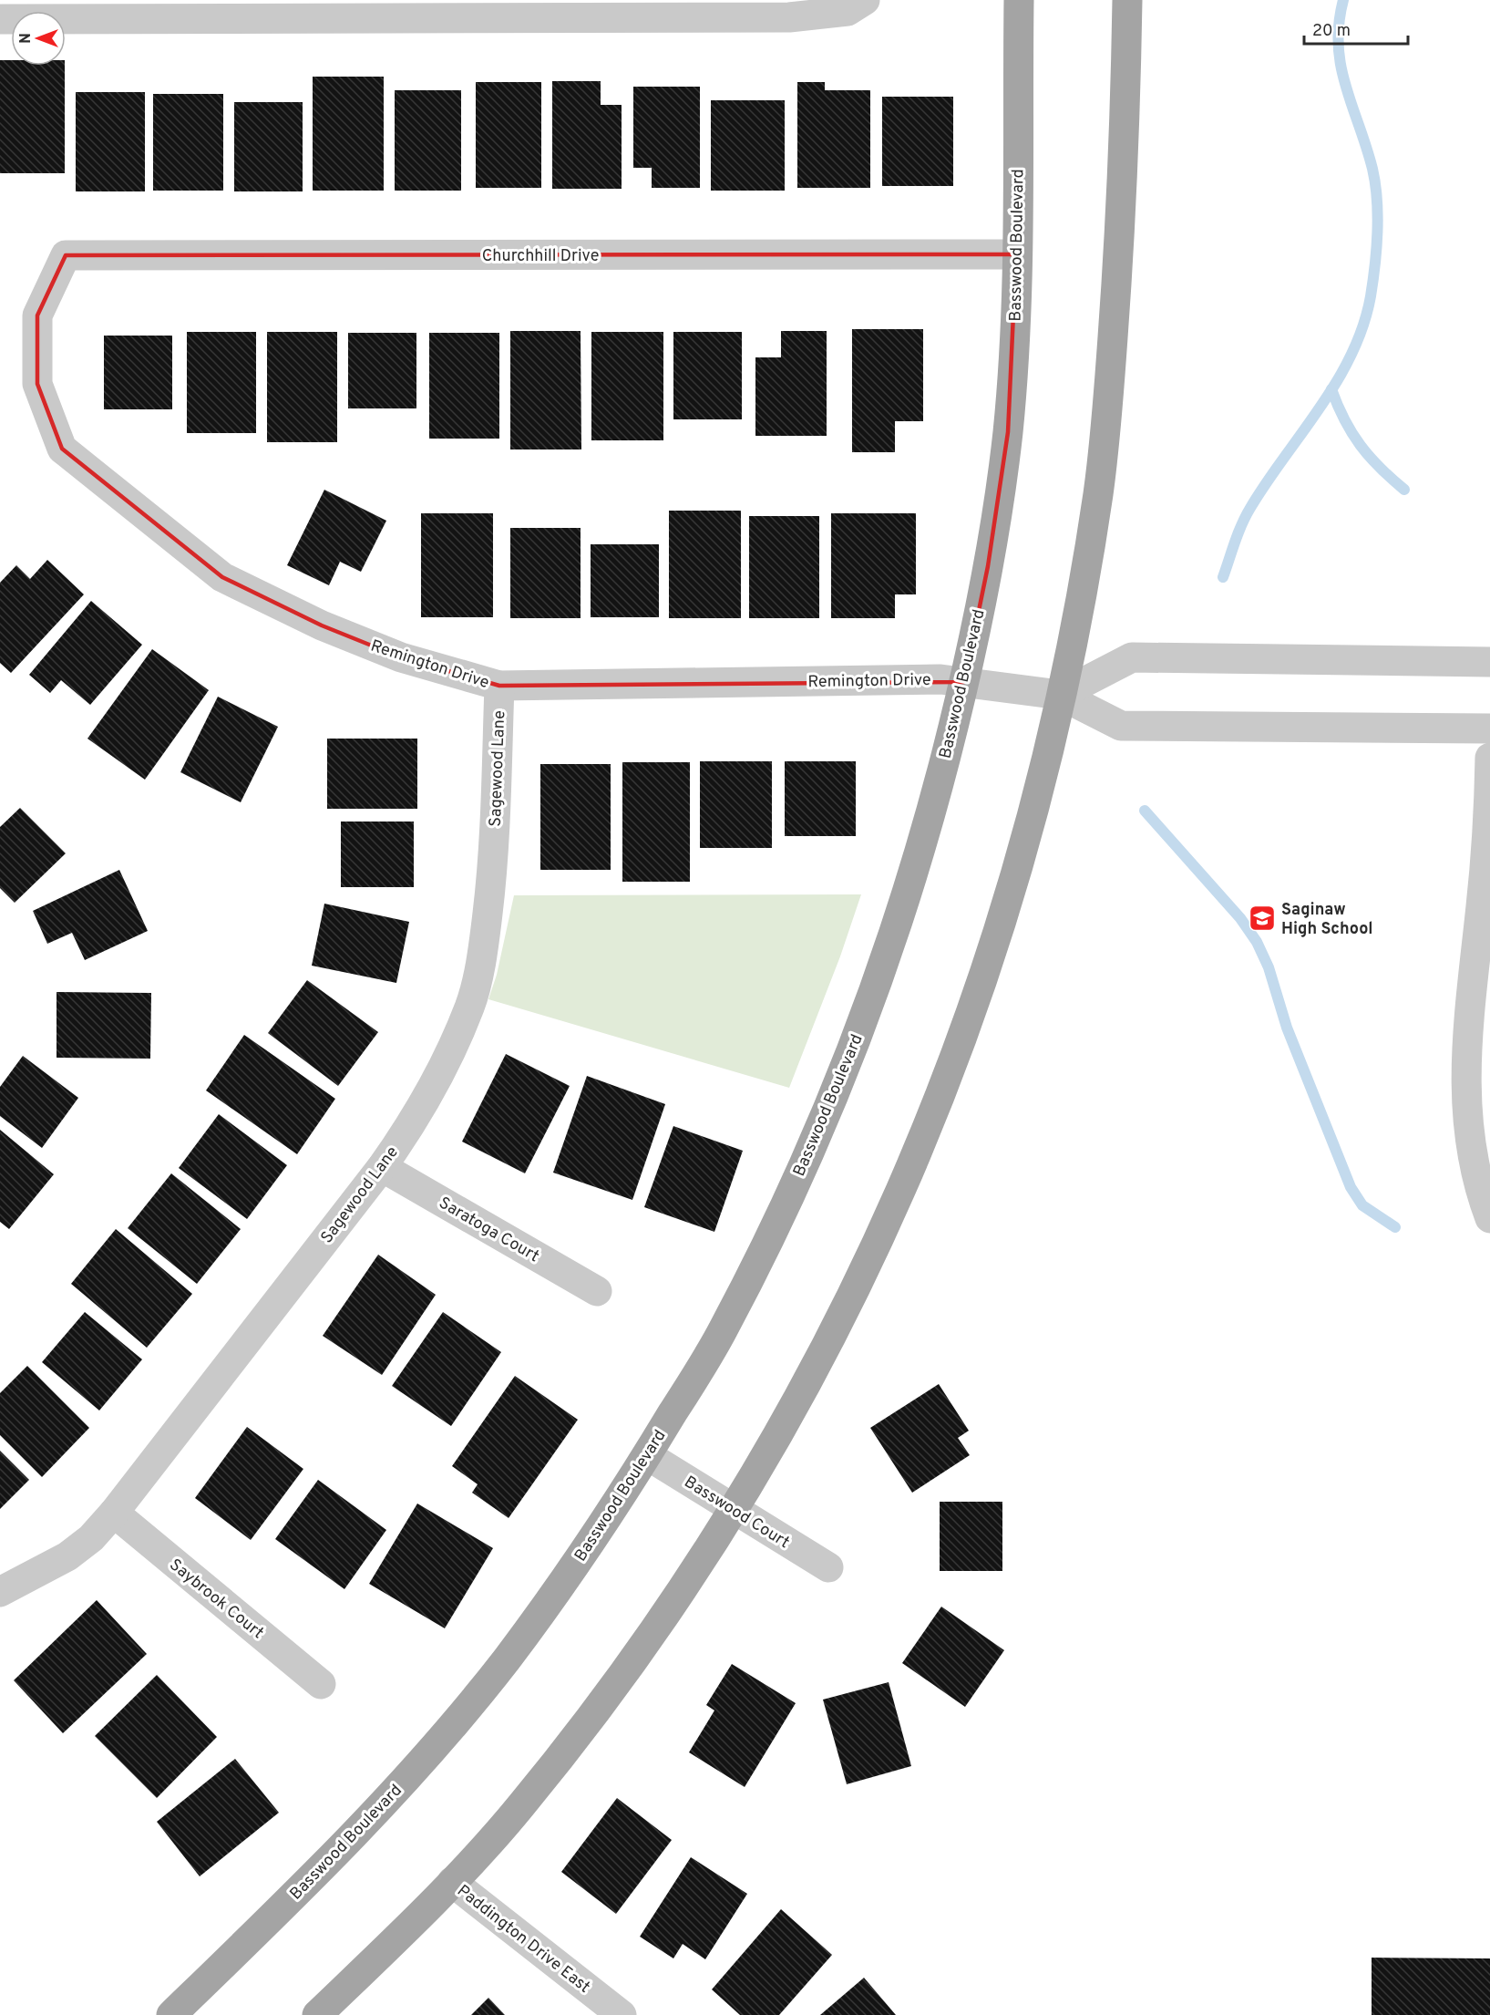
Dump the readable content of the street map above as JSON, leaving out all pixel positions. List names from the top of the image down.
{
  "streets": {
    "main road": ["Basswood Boulevard"],
    "street": [
      "Churchhill Drive",
      "Remington Drive",
      "Sagewood Lane",
      "Saratoga Court",
      "Basswood Court",
      "Saybrook Court",
      "Paddington Drive East"
    ]
  },
  "crossings": [
    ["Basswood Boulevard", "Churchhill Drive"],
    ["Basswood Boulevard", "Remington Drive"],
    ["Basswood Boulevard", "Basswood Court"],
    ["Churchhill Drive", "Remington Drive"],
    ["Remington Drive", "Sagewood Lane"],
    ["Sagewood Lane", "Saratoga Court"],
    ["Sagewood Lane", "Saybrook Court"]
  ],
  "places": {
    "school or university": ["Saginaw High School"]
  },
  "scale_bar": "20 m",
  "north": "left"
}
